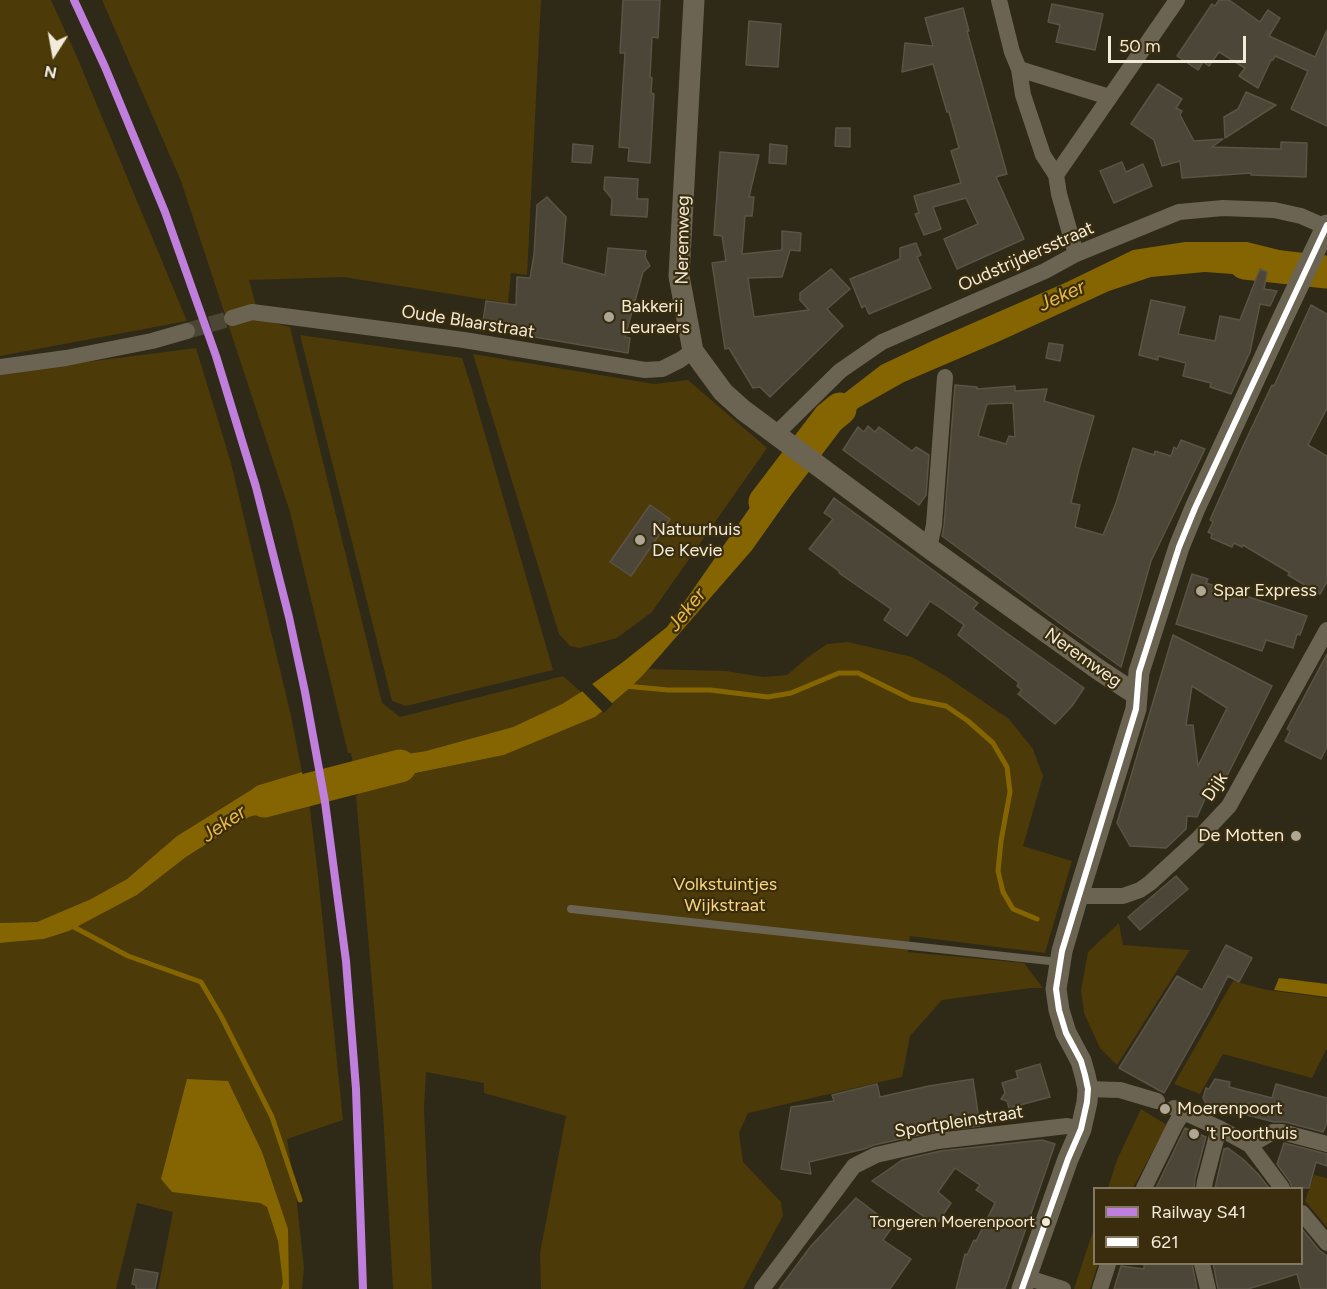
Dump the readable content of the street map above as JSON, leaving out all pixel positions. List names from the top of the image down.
{
  "streets": {
    "street": [
      "Neremweg",
      "Oudstrijdersstraat",
      "Oude Blaarstraat",
      "Dijk",
      "Sportpleinstraat"
    ]
  },
  "crossings": [
    ["Neremweg", "Oudstrijdersstraat"],
    ["Neremweg", "Oude Blaarstraat"],
    ["Neremweg", "Dijk"]
  ],
  "water": ["Jeker"],
  "parks": ["Volkstuintjes Wijkstraat"],
  "places": [
    "Bakkerij Leuraers",
    "Natuurhuis De Kevie",
    "Spar Express",
    "De Motten",
    "Moerenpoort",
    "'t Poorthuis",
    "Tongeren Moerenpoort"
  ],
  "lines": ["rail line S41", "transit line 621"],
  "legend": ["Railway S41", "621"],
  "scale_bar": "50 m",
  "north": "bottom"
}
